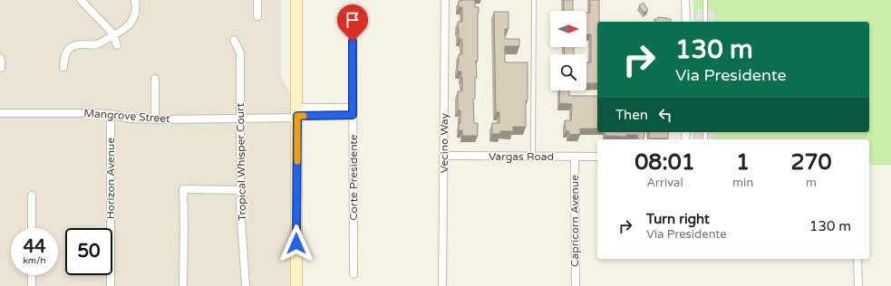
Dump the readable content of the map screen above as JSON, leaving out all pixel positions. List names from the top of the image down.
{
  "streets": {
    "street": [
      "Mangrove Street",
      "Vecino Way",
      "Vargas Road",
      "Tropical Whisper Court",
      "Corte Presidente",
      "Horizon Avenue",
      "Capricorn Avenue"
    ]
  },
  "crossings": [
    ["Mangrove Street", "Tropical Whisper Court"],
    ["Mangrove Street", "Corte Presidente"],
    ["Mangrove Street", "Horizon Avenue"],
    ["Vecino Way", "Vargas Road"],
    ["Vargas Road", "Capricorn Avenue"]
  ],
  "north": "right",
  "page": {
    "turn": ["130 m", "Via Presidente"],
    "then": "Then",
    "eta": [
      "08:01",
      "Arrival",
      "1",
      "min",
      "270",
      "m"
    ],
    "list": [
      {
        "name": "Turn right",
        "note": "Via Presidente",
        "value": "130 m"
      }
    ],
    "speed": "44 km/h",
    "limit": "50"
  }
}
